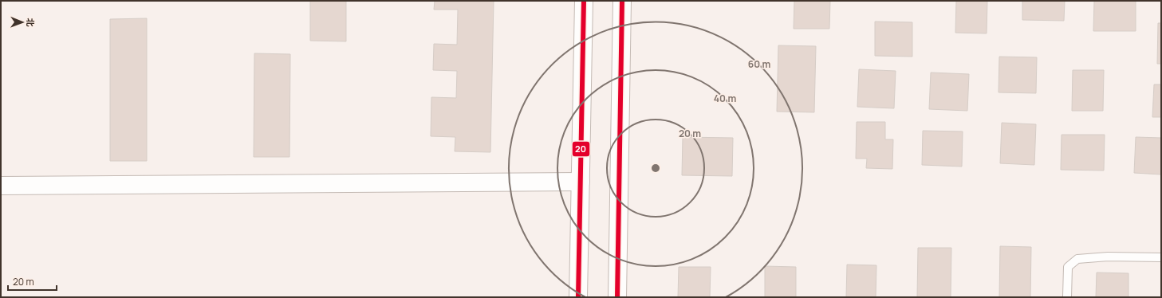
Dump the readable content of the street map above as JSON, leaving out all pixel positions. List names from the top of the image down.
{
  "lines": ["transit line 20"],
  "scale_bar": "20 m",
  "north": "right",
  "rings": ["60 m", "40 m", "20 m"]
}
